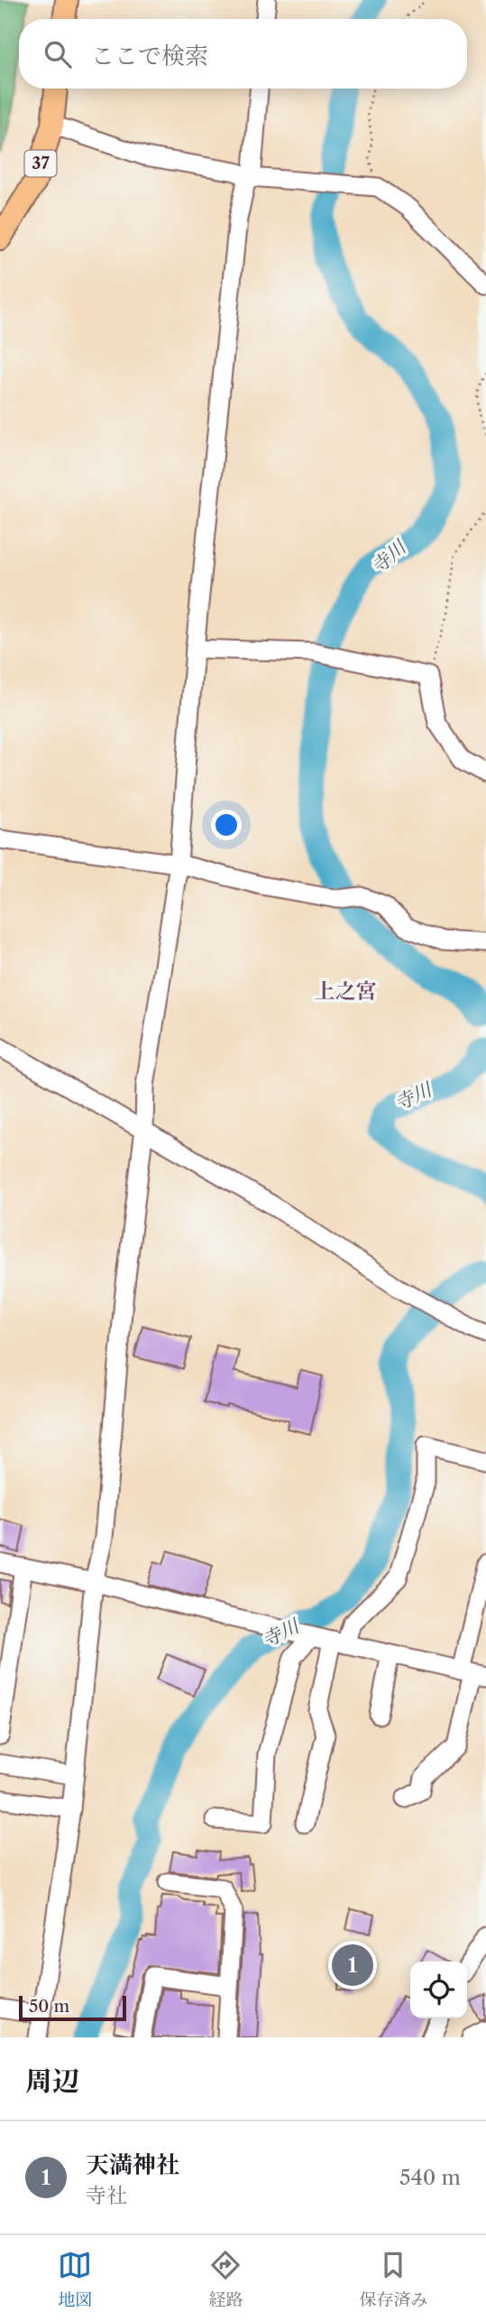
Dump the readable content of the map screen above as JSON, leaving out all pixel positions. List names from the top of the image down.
{
  "streets": {
    "main road": ["37"]
  },
  "districts": ["上之宮"],
  "water": ["寺川"],
  "scale_bar": "50 m",
  "page": {
    "search": "ここで検索",
    "pins": "1",
    "scale": "50 m",
    "heading": "周辺",
    "list": [
      {
        "mark": "1",
        "name": "天満神社",
        "note": "寺社",
        "value": "540 m"
      }
    ],
    "nav": ["地図", "経路", "保存済み"]
  }
}
